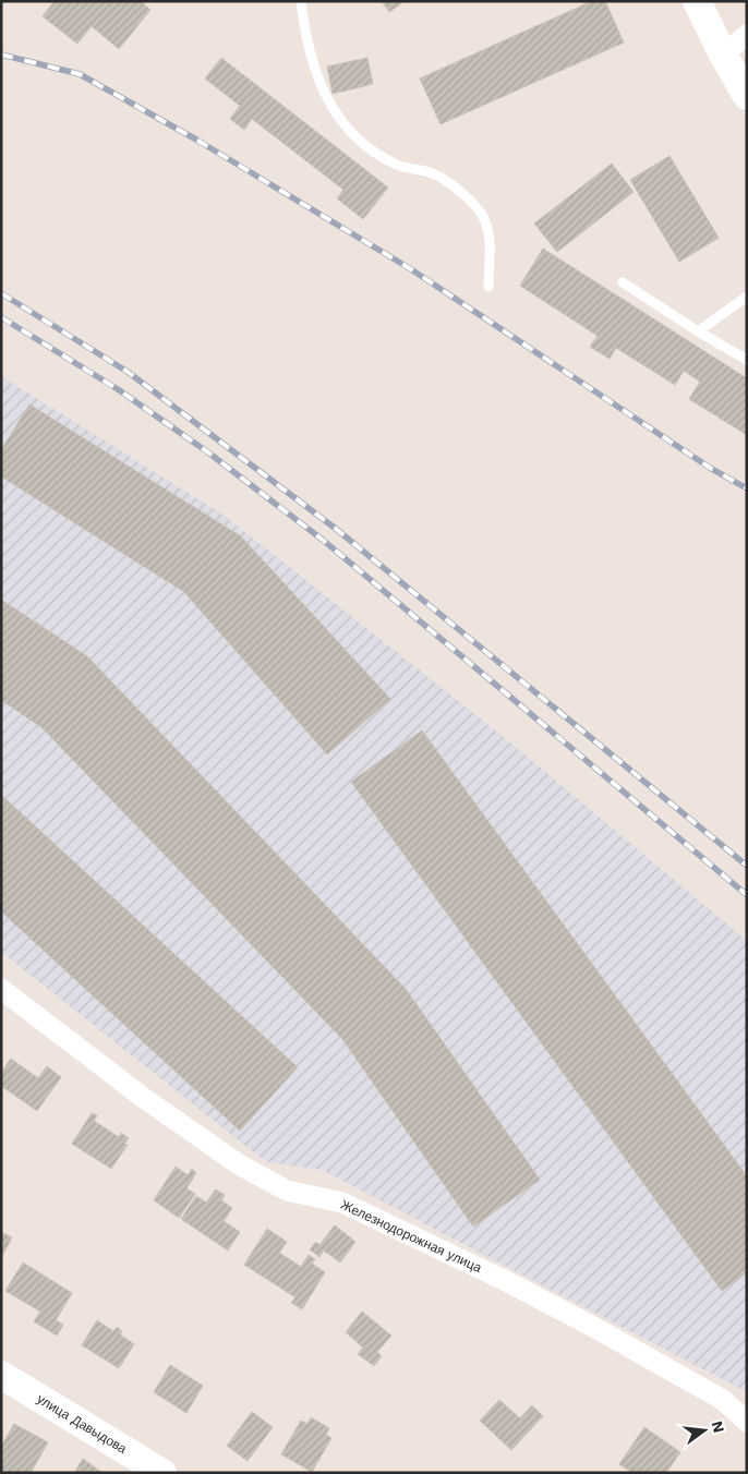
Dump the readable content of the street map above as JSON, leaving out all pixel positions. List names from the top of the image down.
{
  "streets": {
    "main road": ["улица Давыдова"],
    "street": ["Железнодорожная улица"]
  },
  "north": "right"
}
